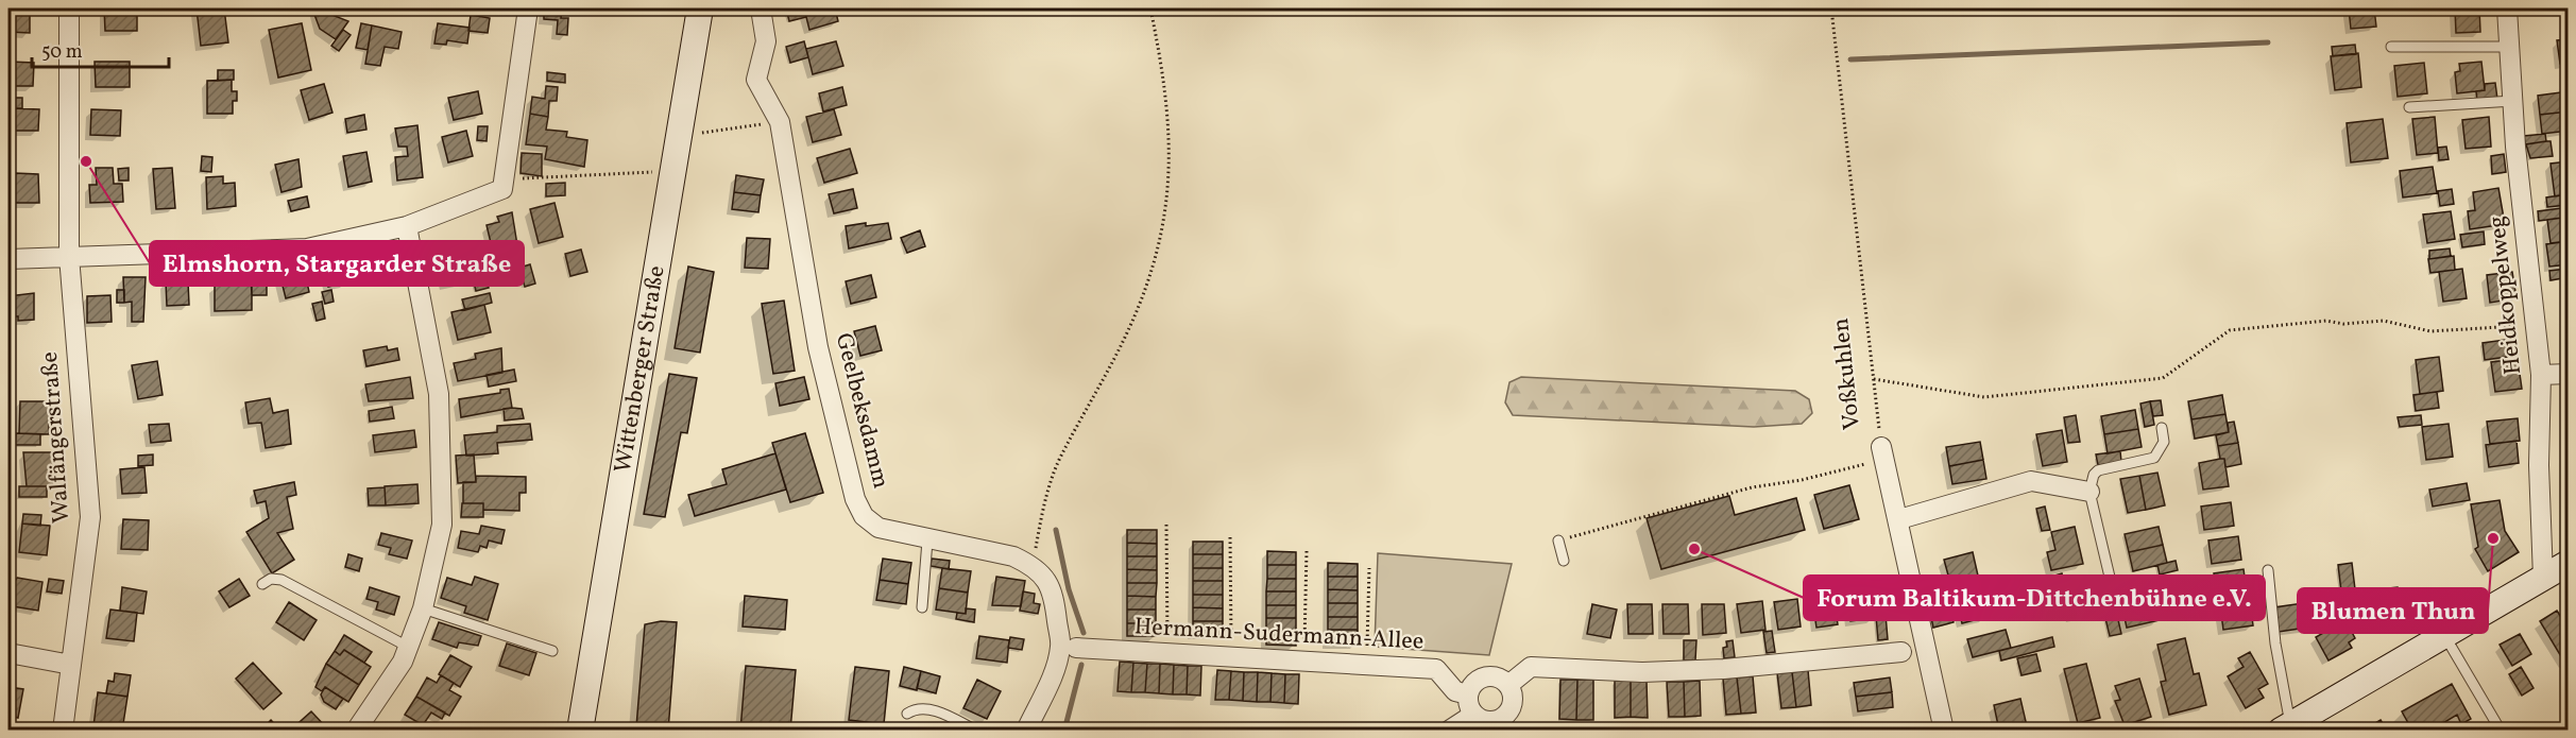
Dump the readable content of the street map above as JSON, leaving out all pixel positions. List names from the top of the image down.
{
  "streets": {
    "main road": ["Wittenberger Straße"],
    "street": [
      "Heidkoppelweg",
      "Geelbeksdamm",
      "Walfängerstraße",
      "Hermann-Sudermann-Allee"
    ],
    "path": ["Voßkuhlen"]
  },
  "places": ["Elmshorn, Stargarder Straße", "Blumen Thun", "Forum Baltikum-Dittchenbühne e.V."],
  "scale_bar": "50 m"
}
